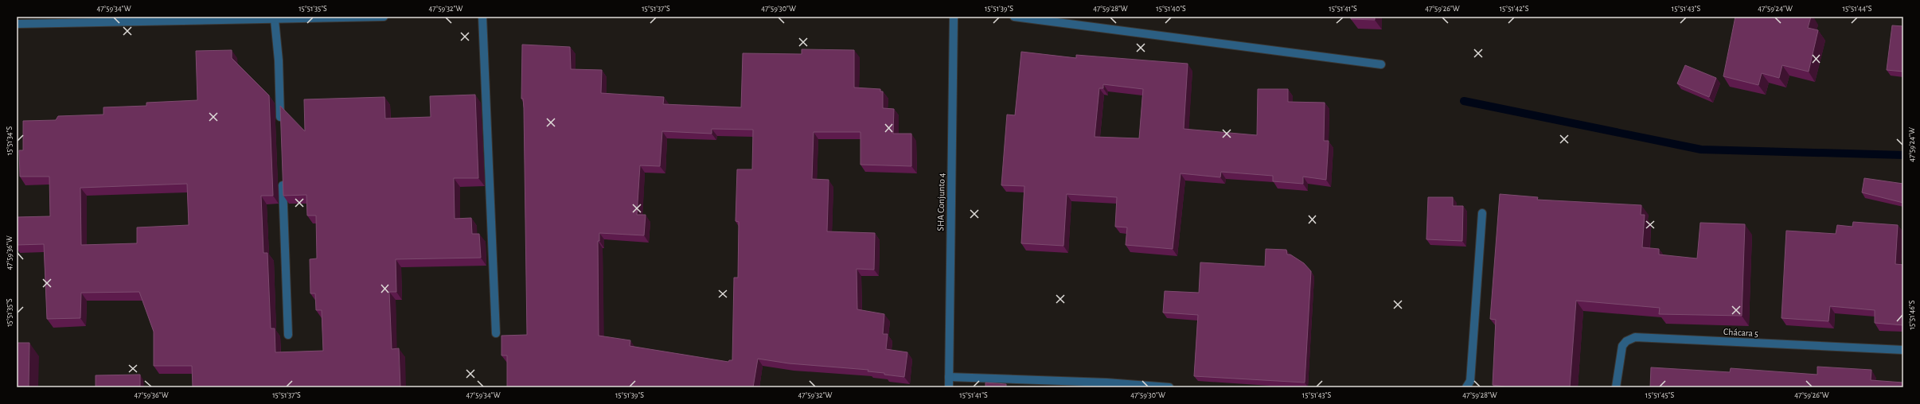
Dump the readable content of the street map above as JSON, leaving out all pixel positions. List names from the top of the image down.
{
  "streets": {
    "street": ["SHA Conjunto 4", "Chácara 5"]
  },
  "coordinates": [
    "47°59'34\"W",
    "15°51'35\"S",
    "47°59'32\"W",
    "15°51'37\"S",
    "47°59'30\"W",
    "15°51'39\"S",
    "47°59'28\"W",
    "15°51'40\"S",
    "15°51'41\"S",
    "47°59'26\"W",
    "15°51'42\"S",
    "15°51'43\"S",
    "47°59'24\"W",
    "15°51'44\"S",
    "15°51'34\"S",
    "47°59'36\"W",
    "15°51'46\"S",
    "15°51'45\"S"
  ]
}
